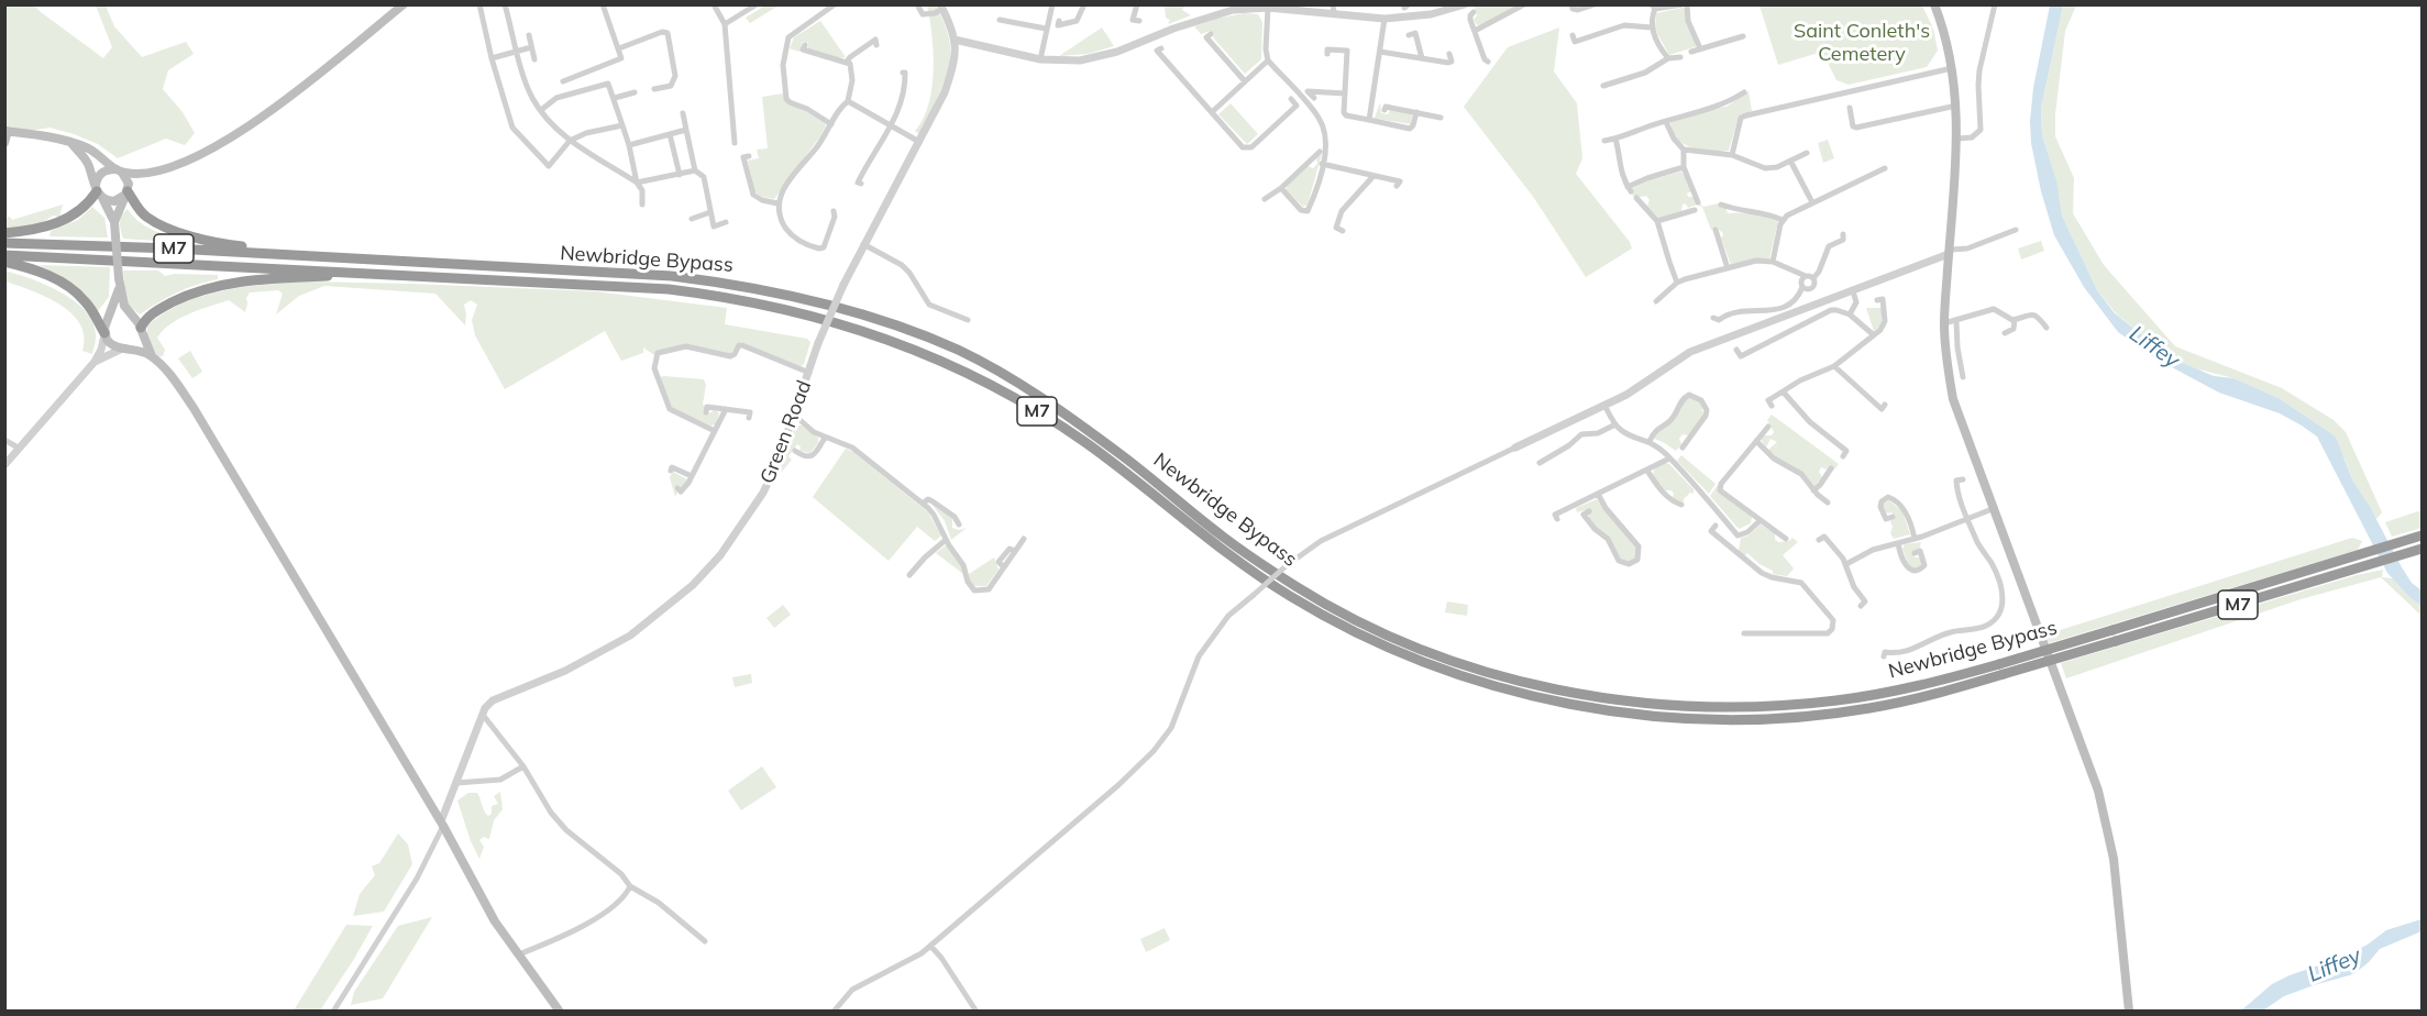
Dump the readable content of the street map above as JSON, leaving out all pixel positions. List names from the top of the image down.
{
  "streets": {
    "highway": ["M7", "Newbridge Bypass"],
    "street": ["Green Road"]
  },
  "crossings": [
    ["M7", "Newbridge Bypass"]
  ],
  "water": ["Liffey"],
  "parks": ["Saint Conleth's Cemetery"]
}
